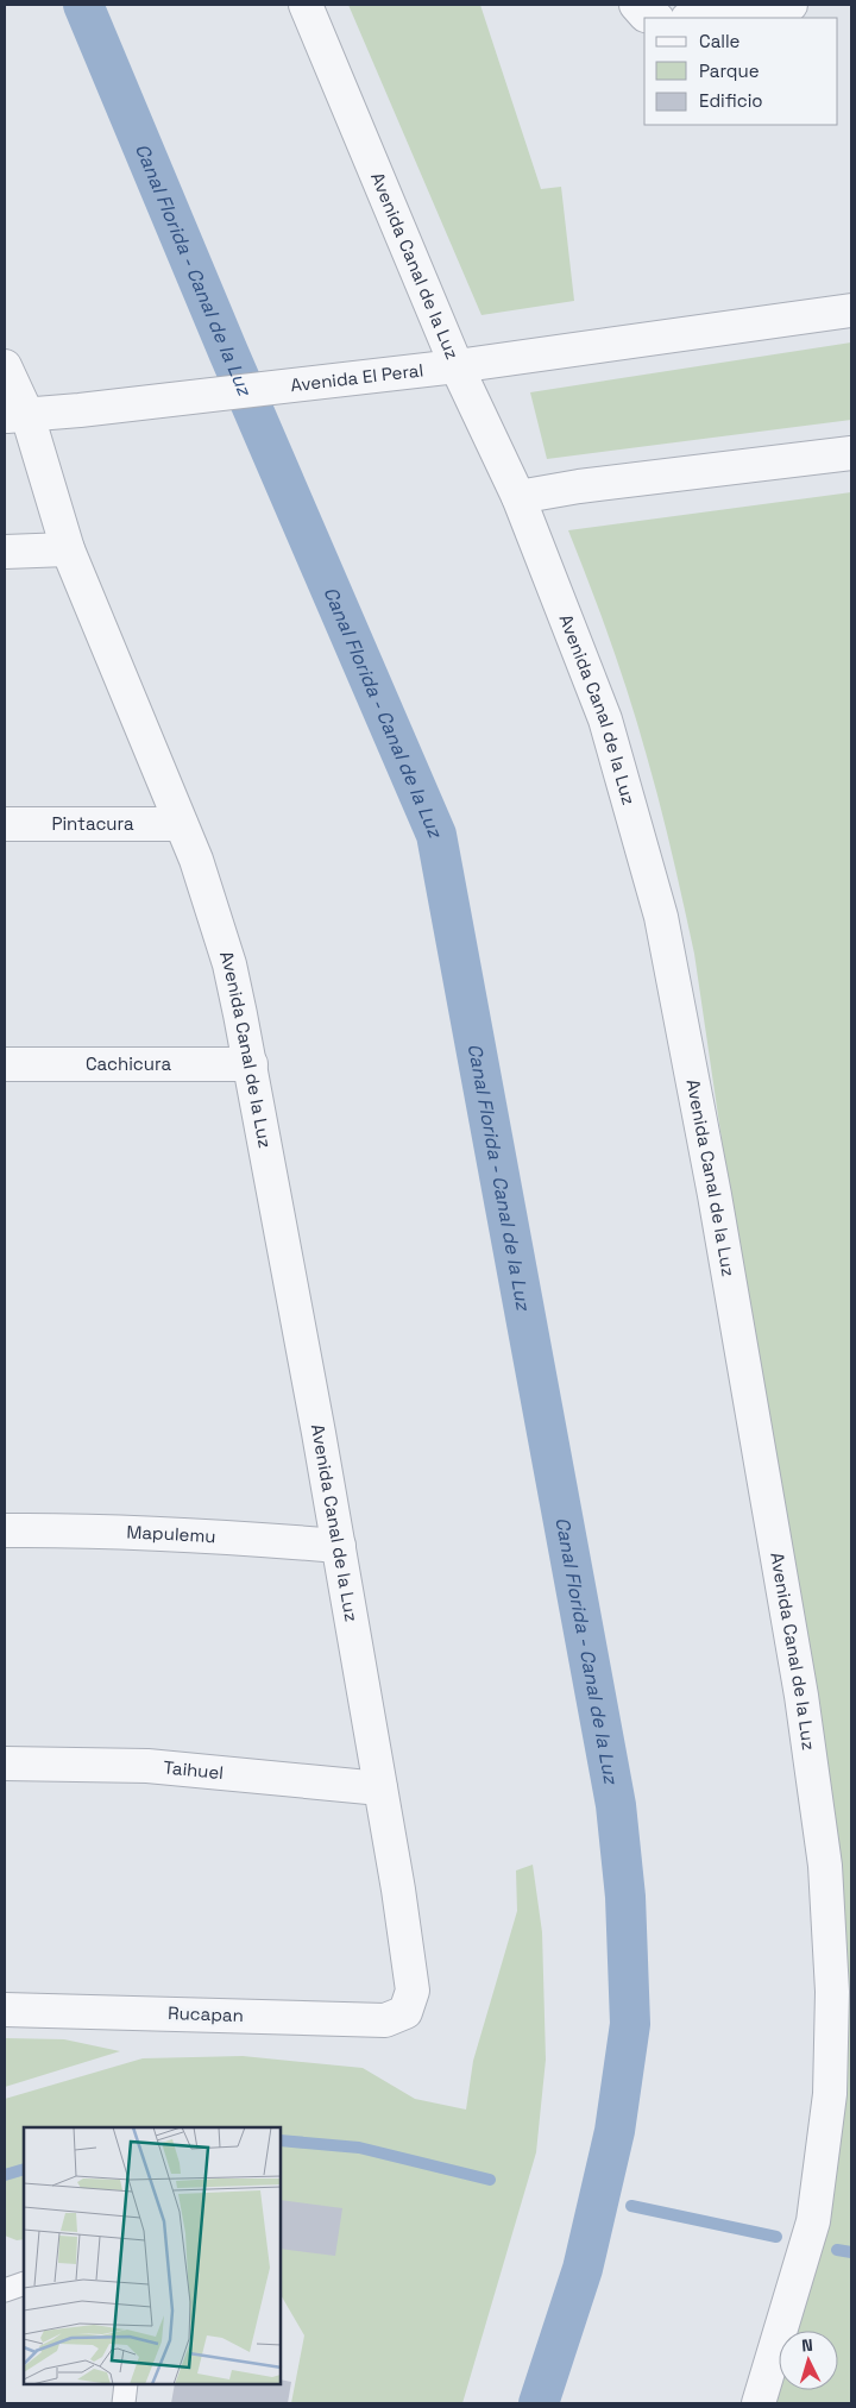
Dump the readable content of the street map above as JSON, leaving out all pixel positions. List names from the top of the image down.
{
  "streets": {
    "street": [
      "Avenida Canal de la Luz",
      "Avenida El Peral",
      "Pintacura",
      "Cachicura",
      "Mapulemu",
      "Taihuel",
      "Rucapan"
    ]
  },
  "crossings": [
    ["Avenida Canal de la Luz", "Avenida El Peral"],
    ["Avenida Canal de la Luz", "Pintacura"],
    ["Avenida Canal de la Luz", "Cachicura"],
    ["Avenida Canal de la Luz", "Mapulemu"],
    ["Avenida Canal de la Luz", "Taihuel"],
    ["Avenida Canal de la Luz", "Rucapan"]
  ],
  "water": ["Canal Florida - Canal de la Luz"],
  "legend": ["Calle", "Parque", "Edificio"],
  "north": "top"
}
